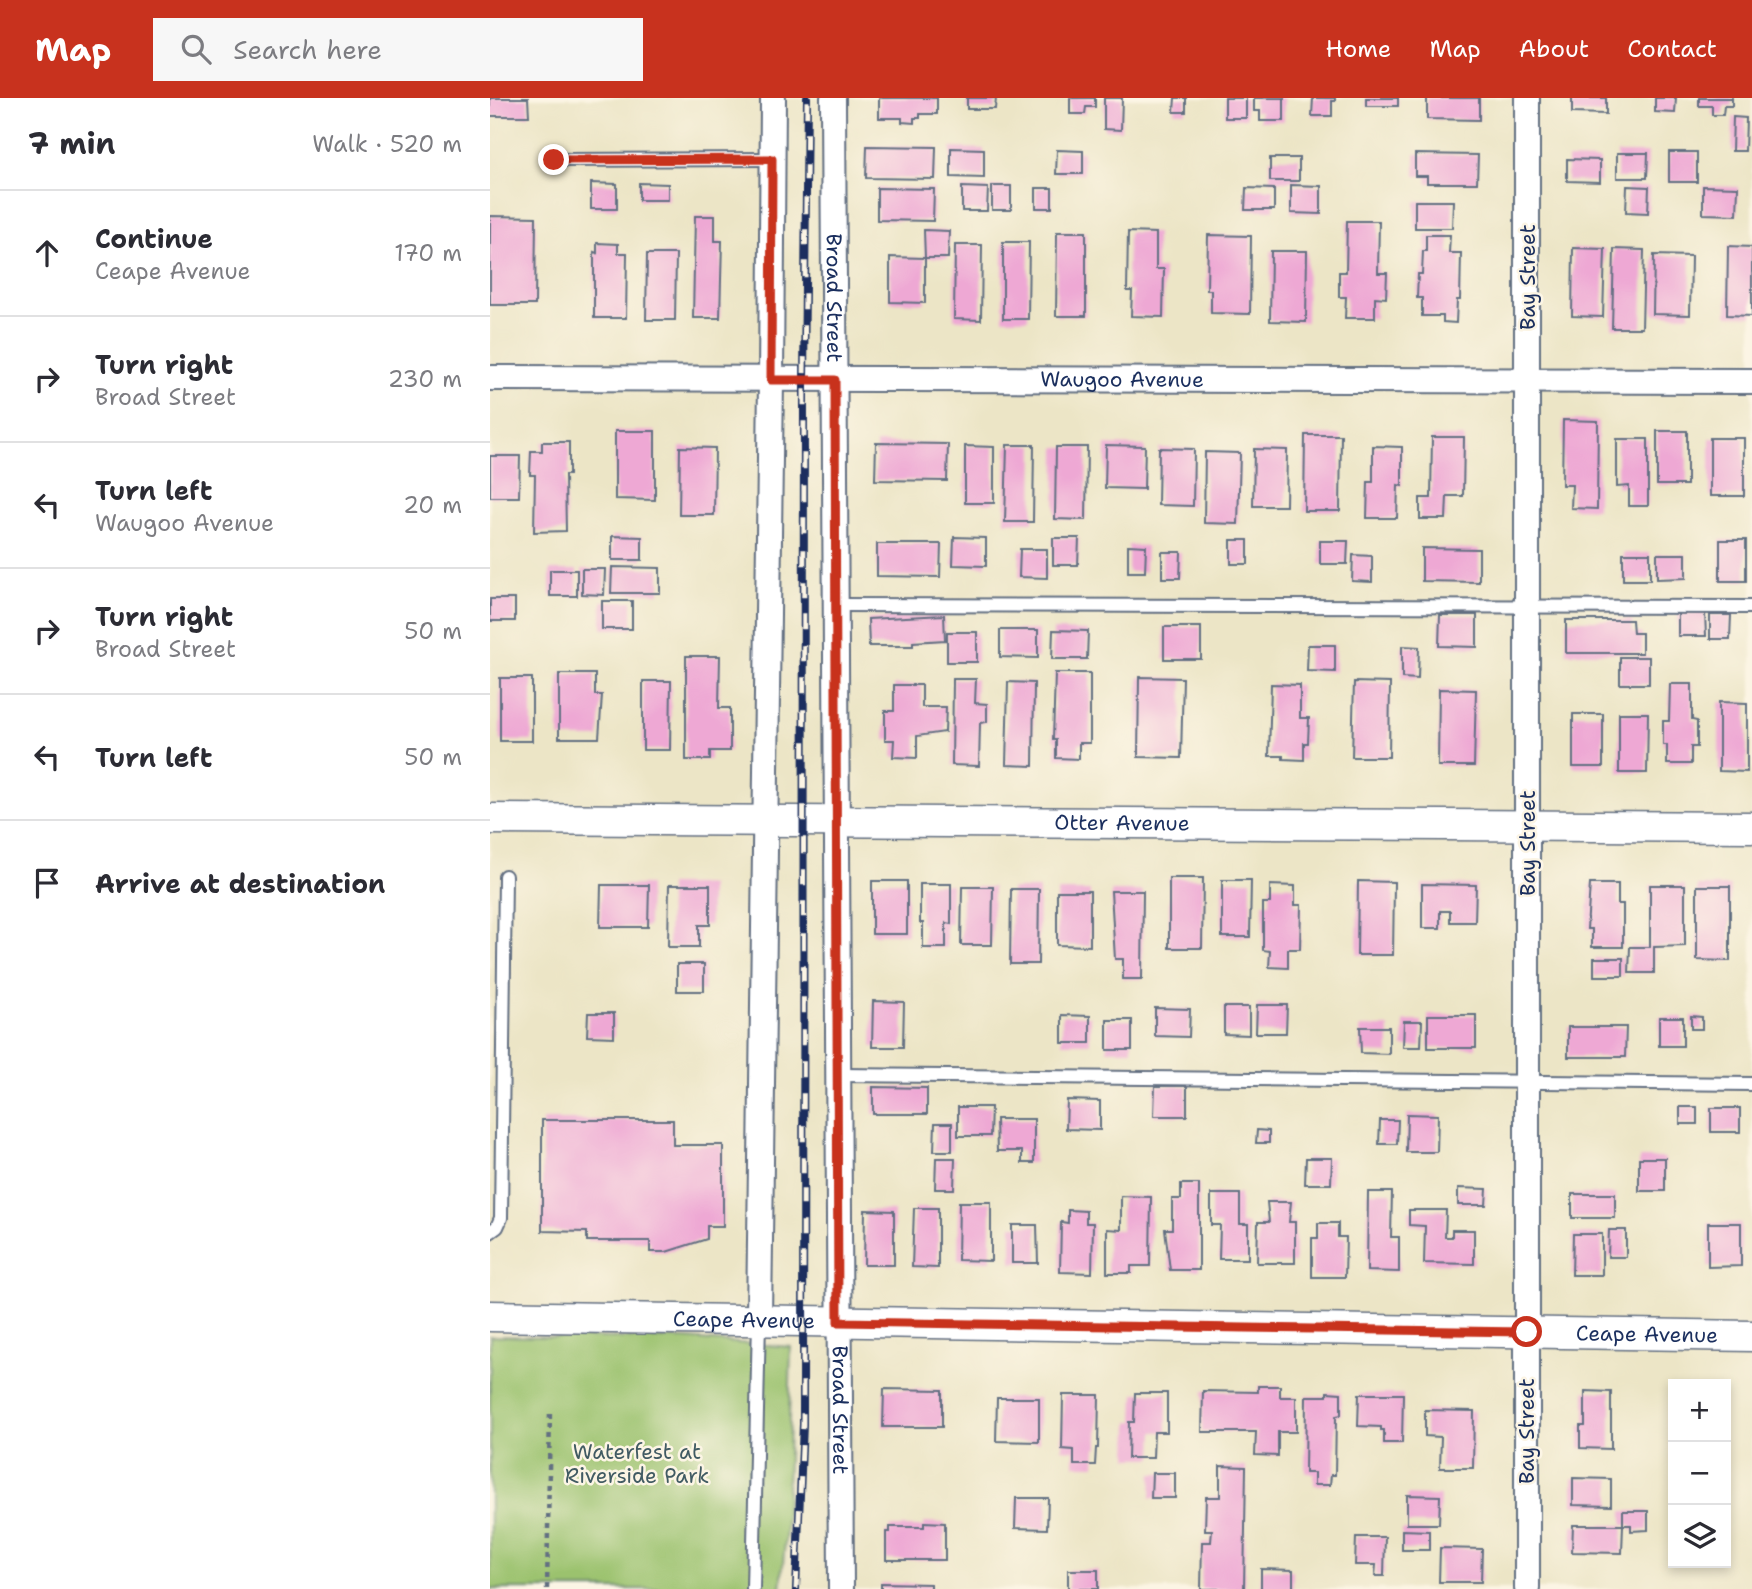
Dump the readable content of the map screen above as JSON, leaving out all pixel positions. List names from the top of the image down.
{
  "streets": {
    "street": [
      "Bay Street",
      "Broad Street",
      "Waugoo Avenue",
      "Otter Avenue",
      "Ceape Avenue"
    ]
  },
  "crossings": [
    ["Bay Street", "Waugoo Avenue"],
    ["Bay Street", "Otter Avenue"],
    ["Bay Street", "Ceape Avenue"],
    ["Broad Street", "Waugoo Avenue"],
    ["Broad Street", "Otter Avenue"],
    ["Broad Street", "Ceape Avenue"]
  ],
  "parks": ["Waterfest at Riverside Park"],
  "page": {
    "header": "Map",
    "search": "Search here",
    "nav": [
      "Home",
      "Map",
      "About",
      "Contact"
    ],
    "heading": ["7 min", "Walk · 520 m"],
    "list": [
      ["Continue", "Ceape Avenue", "170 m"],
      ["Turn right", "Broad Street", "230 m"],
      ["Turn left", "Waugoo Avenue", "20 m"],
      ["Turn right", "Broad Street", "50 m"],
      ["Turn left", "50 m"],
      "Arrive at destination"
    ],
    "map_buttons": ["+", "−"]
  }
}
